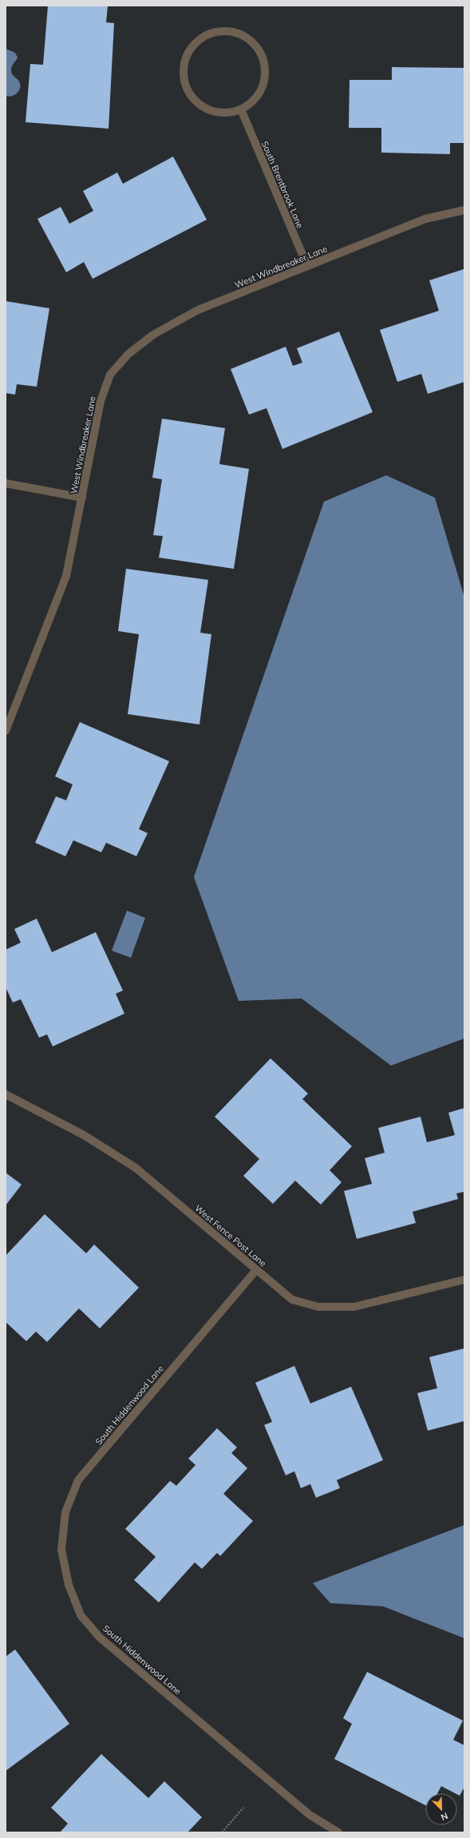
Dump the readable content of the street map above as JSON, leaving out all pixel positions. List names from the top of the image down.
{
  "streets": {
    "street": [
      "South Brentbrook Lane",
      "West Windbreaker Lane",
      "West Fence Post Lane",
      "South Hiddenwood Lane"
    ]
  },
  "crossings": [
    ["South Brentbrook Lane", "West Windbreaker Lane"],
    ["West Fence Post Lane", "South Hiddenwood Lane"]
  ],
  "north": "bottom right"
}
